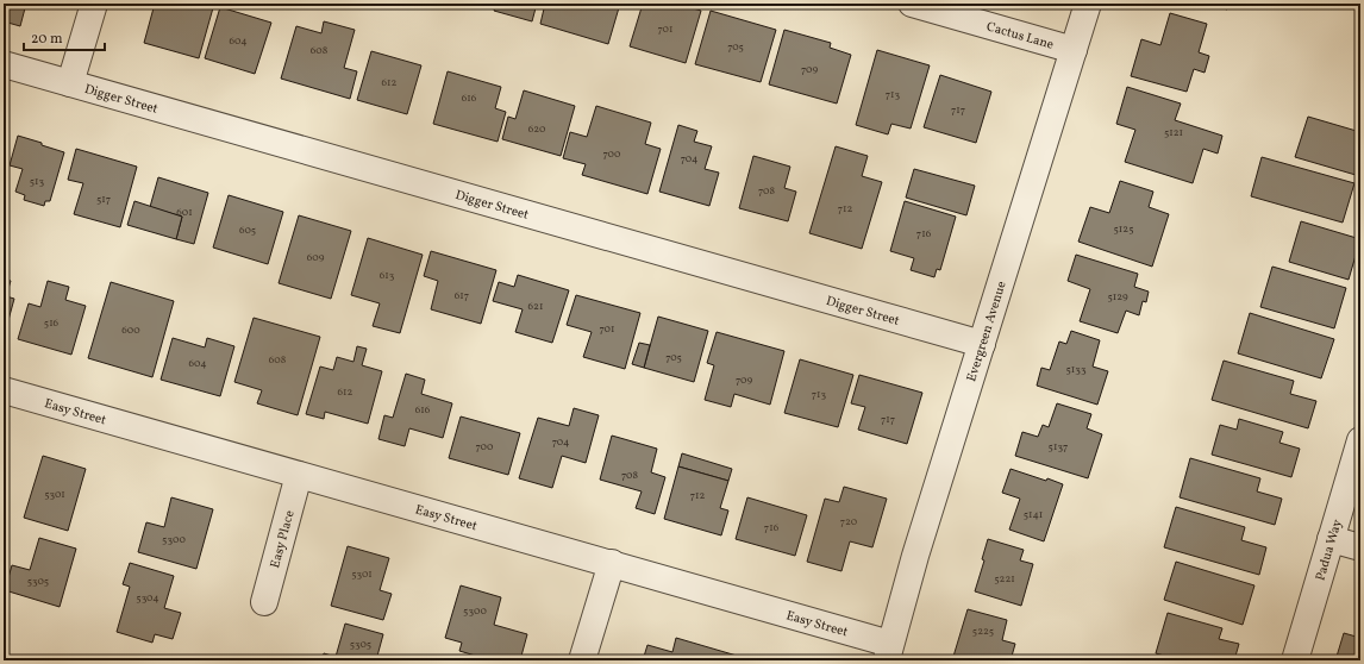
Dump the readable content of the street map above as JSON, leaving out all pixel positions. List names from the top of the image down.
{
  "streets": {
    "street": [
      "Cactus Lane",
      "Digger Street",
      "Evergreen Avenue",
      "Easy Street",
      "Easy Place",
      "Padua Way"
    ]
  },
  "crossings": [
    ["Cactus Lane", "Evergreen Avenue"],
    ["Digger Street", "Evergreen Avenue"],
    ["Evergreen Avenue", "Easy Street"],
    ["Easy Street", "Easy Place"]
  ],
  "house_numbers": [
    "701",
    "604",
    "705",
    "608",
    "709",
    "612",
    "713",
    "616",
    "717",
    "620",
    "5121",
    "700",
    "704",
    "513",
    "708",
    "517",
    "712",
    "601",
    "5125",
    "605",
    "716",
    "609",
    "613",
    "617",
    "5129",
    "621",
    "516",
    "701",
    "600",
    "705",
    "608",
    "604",
    "5133",
    "709",
    "612",
    "713",
    "616",
    "717",
    "704",
    "700",
    "5137",
    "708",
    "5301",
    "712",
    "5141",
    "720",
    "716",
    "5300",
    "5301",
    "5221",
    "5305",
    "5304",
    "5300",
    "5225",
    "5305"
  ],
  "scale_bar": "20 m"
}
